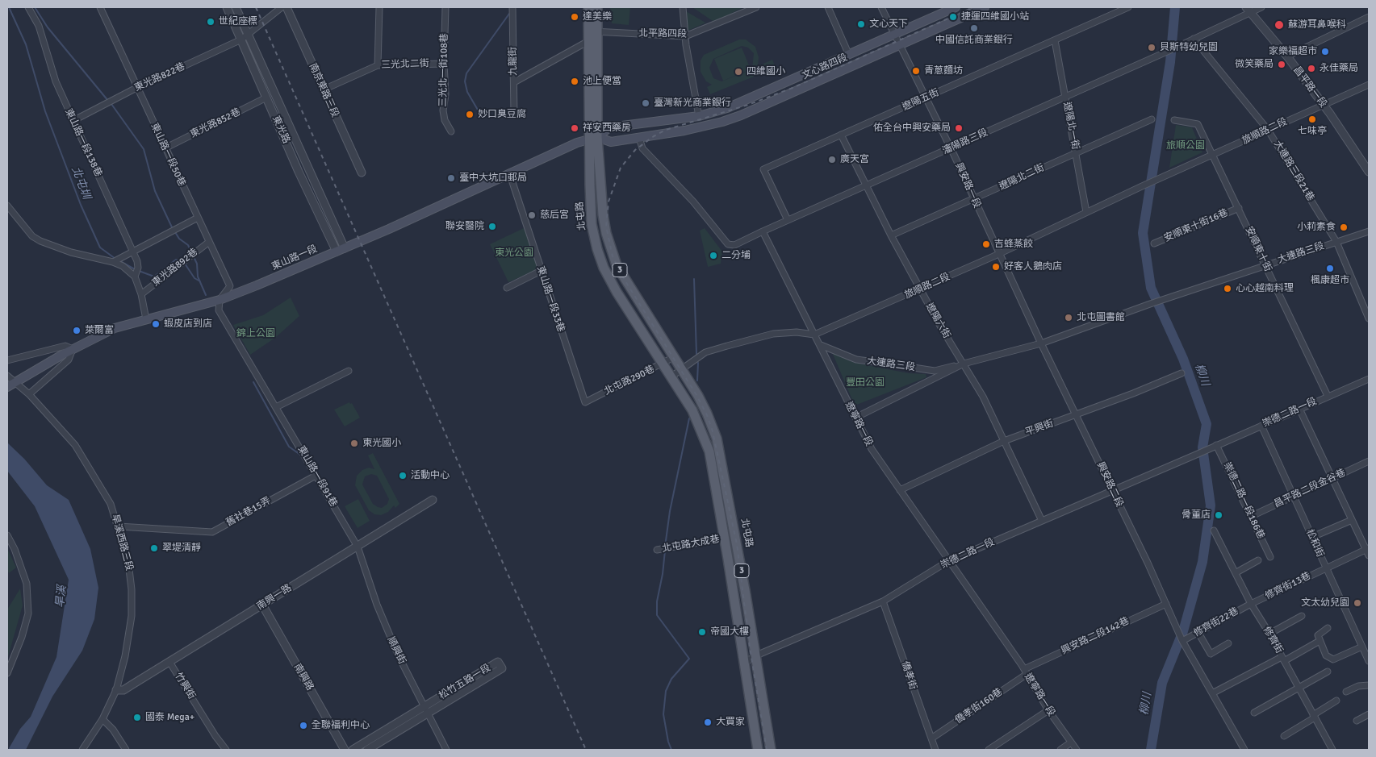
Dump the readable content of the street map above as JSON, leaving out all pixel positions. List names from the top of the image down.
{
  "streets": {
    "main road": [
      "文心路四段",
      "北屯路",
      "東山路一段",
      "3"
    ],
    "street": [
      "北平路四段",
      "九龍街",
      "三光北二街",
      "三光北一街108巷",
      "東光路822巷",
      "昌平路一段",
      "南京東路三段",
      "遼陽五街",
      "東光路852巷",
      "遼陽北一街",
      "東光路",
      "旅順路二段",
      "瀋陽路三段",
      "東山路一段138巷",
      "東山路一段50巷",
      "大連路三段21巷",
      "遼陽北二街",
      "興安路一段",
      "安順東十街16巷",
      "安順東十街",
      "大連路三段",
      "東光路892巷",
      "東山路一段33巷",
      "遼陽六街",
      "北屯路290巷",
      "崇德二路一段",
      "遼寧路一段",
      "平興街",
      "東山路一段91巷",
      "興安路二段",
      "昌平路二段金谷巷",
      "崇德二路一段186巷",
      "舊社巷15弄",
      "旱溪西路三段",
      "松和街",
      "北屯路大成巷",
      "修齊街13巷",
      "南興一路",
      "修齊街22巷",
      "興安路二段142巷",
      "修齊街",
      "順興街",
      "僑孝街",
      "南興路",
      "松竹五路一段",
      "竹興街",
      "僑孝街160巷"
    ]
  },
  "crossings": [
    ["北平路四段", "北屯路"],
    ["三光北二街", "三光北一街108巷"],
    ["三光北二街", "南京東路三段"],
    ["文心路四段", "興安路一段"],
    ["文心路四段", "北屯路"],
    ["文心路四段", "東山路一段"],
    ["東光路822巷", "東光路"],
    ["東光路822巷", "東山路一段138巷"],
    ["東光路822巷", "東山路一段50巷"],
    ["昌平路一段", "旅順路二段"],
    ["遼陽五街", "遼陽北一街"],
    ["遼陽五街", "瀋陽路三段"],
    ["遼陽五街", "興安路一段"],
    ["遼陽五街", "遼陽六街"],
    ["東光路852巷", "東光路"],
    ["東光路852巷", "東山路一段50巷"],
    ["遼陽北一街", "旅順路二段"],
    ["遼陽北一街", "瀋陽路三段"],
    ["遼陽北一街", "遼陽北二街"],
    ["東光路", "東山路一段"],
    ["旅順路二段", "大連路三段21巷"],
    ["旅順路二段", "興安路一段"],
    ["旅順路二段", "北屯路"],
    ["旅順路二段", "安順東十街"],
    ["旅順路二段", "遼陽六街"],
    ["旅順路二段", "遼寧路一段"],
    ["瀋陽路三段", "大連路三段21巷"],
    ["瀋陽路三段", "興安路一段"],
    ["瀋陽路三段", "遼陽六街"],
    ["瀋陽路三段", "遼寧路一段"],
    ["東山路一段50巷", "東山路一段"],
    ["東山路一段50巷", "東光路892巷"],
    ["東山路一段50巷", "東山路一段91巷"],
    ["大連路三段21巷", "大連路三段"],
    ["遼陽北二街", "興安路一段"],
    ["遼陽北二街", "遼陽六街"],
    ["興安路一段", "大連路三段"],
    ["興安路一段", "興安路二段"],
    ["北屯路", "東山路一段"],
    ["北屯路", "3"],
    ["北屯路", "北屯路290巷"],
    ["北屯路", "崇德二路一段"],
    ["北屯路", "北屯路大成巷"],
    ["安順東十街16巷", "安順東十街"],
    ["安順東十街", "大連路三段"],
    ["安順東十街", "崇德二路一段"],
    ["大連路三段", "遼陽六街"],
    ["大連路三段", "遼寧路一段"],
    ["大連路三段", "興安路二段"],
    ["東山路一段", "東山路一段33巷"],
    ["東山路一段", "東山路一段91巷"],
    ["東山路一段", "旱溪西路三段"],
    ["3", "崇德二路一段"],
    ["3", "北屯路大成巷"],
    ["東山路一段33巷", "北屯路290巷"],
    ["遼陽六街", "崇德二路一段"],
    ["遼陽六街", "平興街"],
    ["崇德二路一段", "遼寧路一段"],
    ["崇德二路一段", "興安路二段"],
    ["崇德二路一段", "崇德二路一段186巷"],
    ["崇德二路一段", "松和街"],
    ["崇德二路一段", "僑孝街"],
    ["遼寧路一段", "平興街"],
    ["遼寧路一段", "興安路二段142巷"],
    ["遼寧路一段", "僑孝街160巷"],
    ["平興街", "興安路二段"],
    ["東山路一段91巷", "舊社巷15弄"],
    ["東山路一段91巷", "南興一路"],
    ["東山路一段91巷", "順興街"],
    ["興安路二段", "修齊街22巷"],
    ["興安路二段", "興安路二段142巷"],
    ["昌平路二段金谷巷", "崇德二路一段186巷"],
    ["昌平路二段金谷巷", "松和街"],
    ["舊社巷15弄", "旱溪西路三段"],
    ["旱溪西路三段", "南興一路"],
    ["松和街", "修齊街13巷"],
    ["修齊街13巷", "修齊街22巷"],
    ["修齊街13巷", "修齊街"],
    ["南興一路", "順興街"],
    ["南興一路", "南興路"],
    ["南興一路", "竹興街"],
    ["修齊街22巷", "修齊街"],
    ["興安路二段142巷", "僑孝街160巷"],
    ["順興街", "松竹五路一段"],
    ["僑孝街", "僑孝街160巷"]
  ],
  "water": ["北屯圳", "柳川", "旱溪"],
  "parks": [
    "旅順公園",
    "東光公園",
    "錦上公園",
    "豐田公園"
  ],
  "places": [
    "達美樂",
    "捷運四維國小站",
    "世紀座標",
    "文心天下",
    "蘇游耳鼻喉科",
    "中國信託商業銀行",
    "貝斯特幼兒園",
    "家樂福超市",
    "微笑藥局",
    "永佳藥局",
    "青蔥麵坊",
    "四維國小",
    "池上便當",
    "臺灣新光商業銀行",
    "妙口臭豆腐",
    "七味亭",
    "祥安西藥房",
    "佑全台中興安藥局",
    "廣天宮",
    "臺中大坑口郵局",
    "慈后宮",
    "聯安醫院",
    "小莉素食",
    "吉蜂蒸餃",
    "二分埔",
    "好客人鵝肉店",
    "楓康超市",
    "心心越南料理",
    "北屯圖書館",
    "蝦皮店到店",
    "萊爾富",
    "東光國小",
    "活動中心",
    "骨董店",
    "翠堤清靜",
    "文太幼兒園",
    "帝國大樓",
    "國泰 Mega+",
    "大買家",
    "全聯福利中心"
  ]
}
